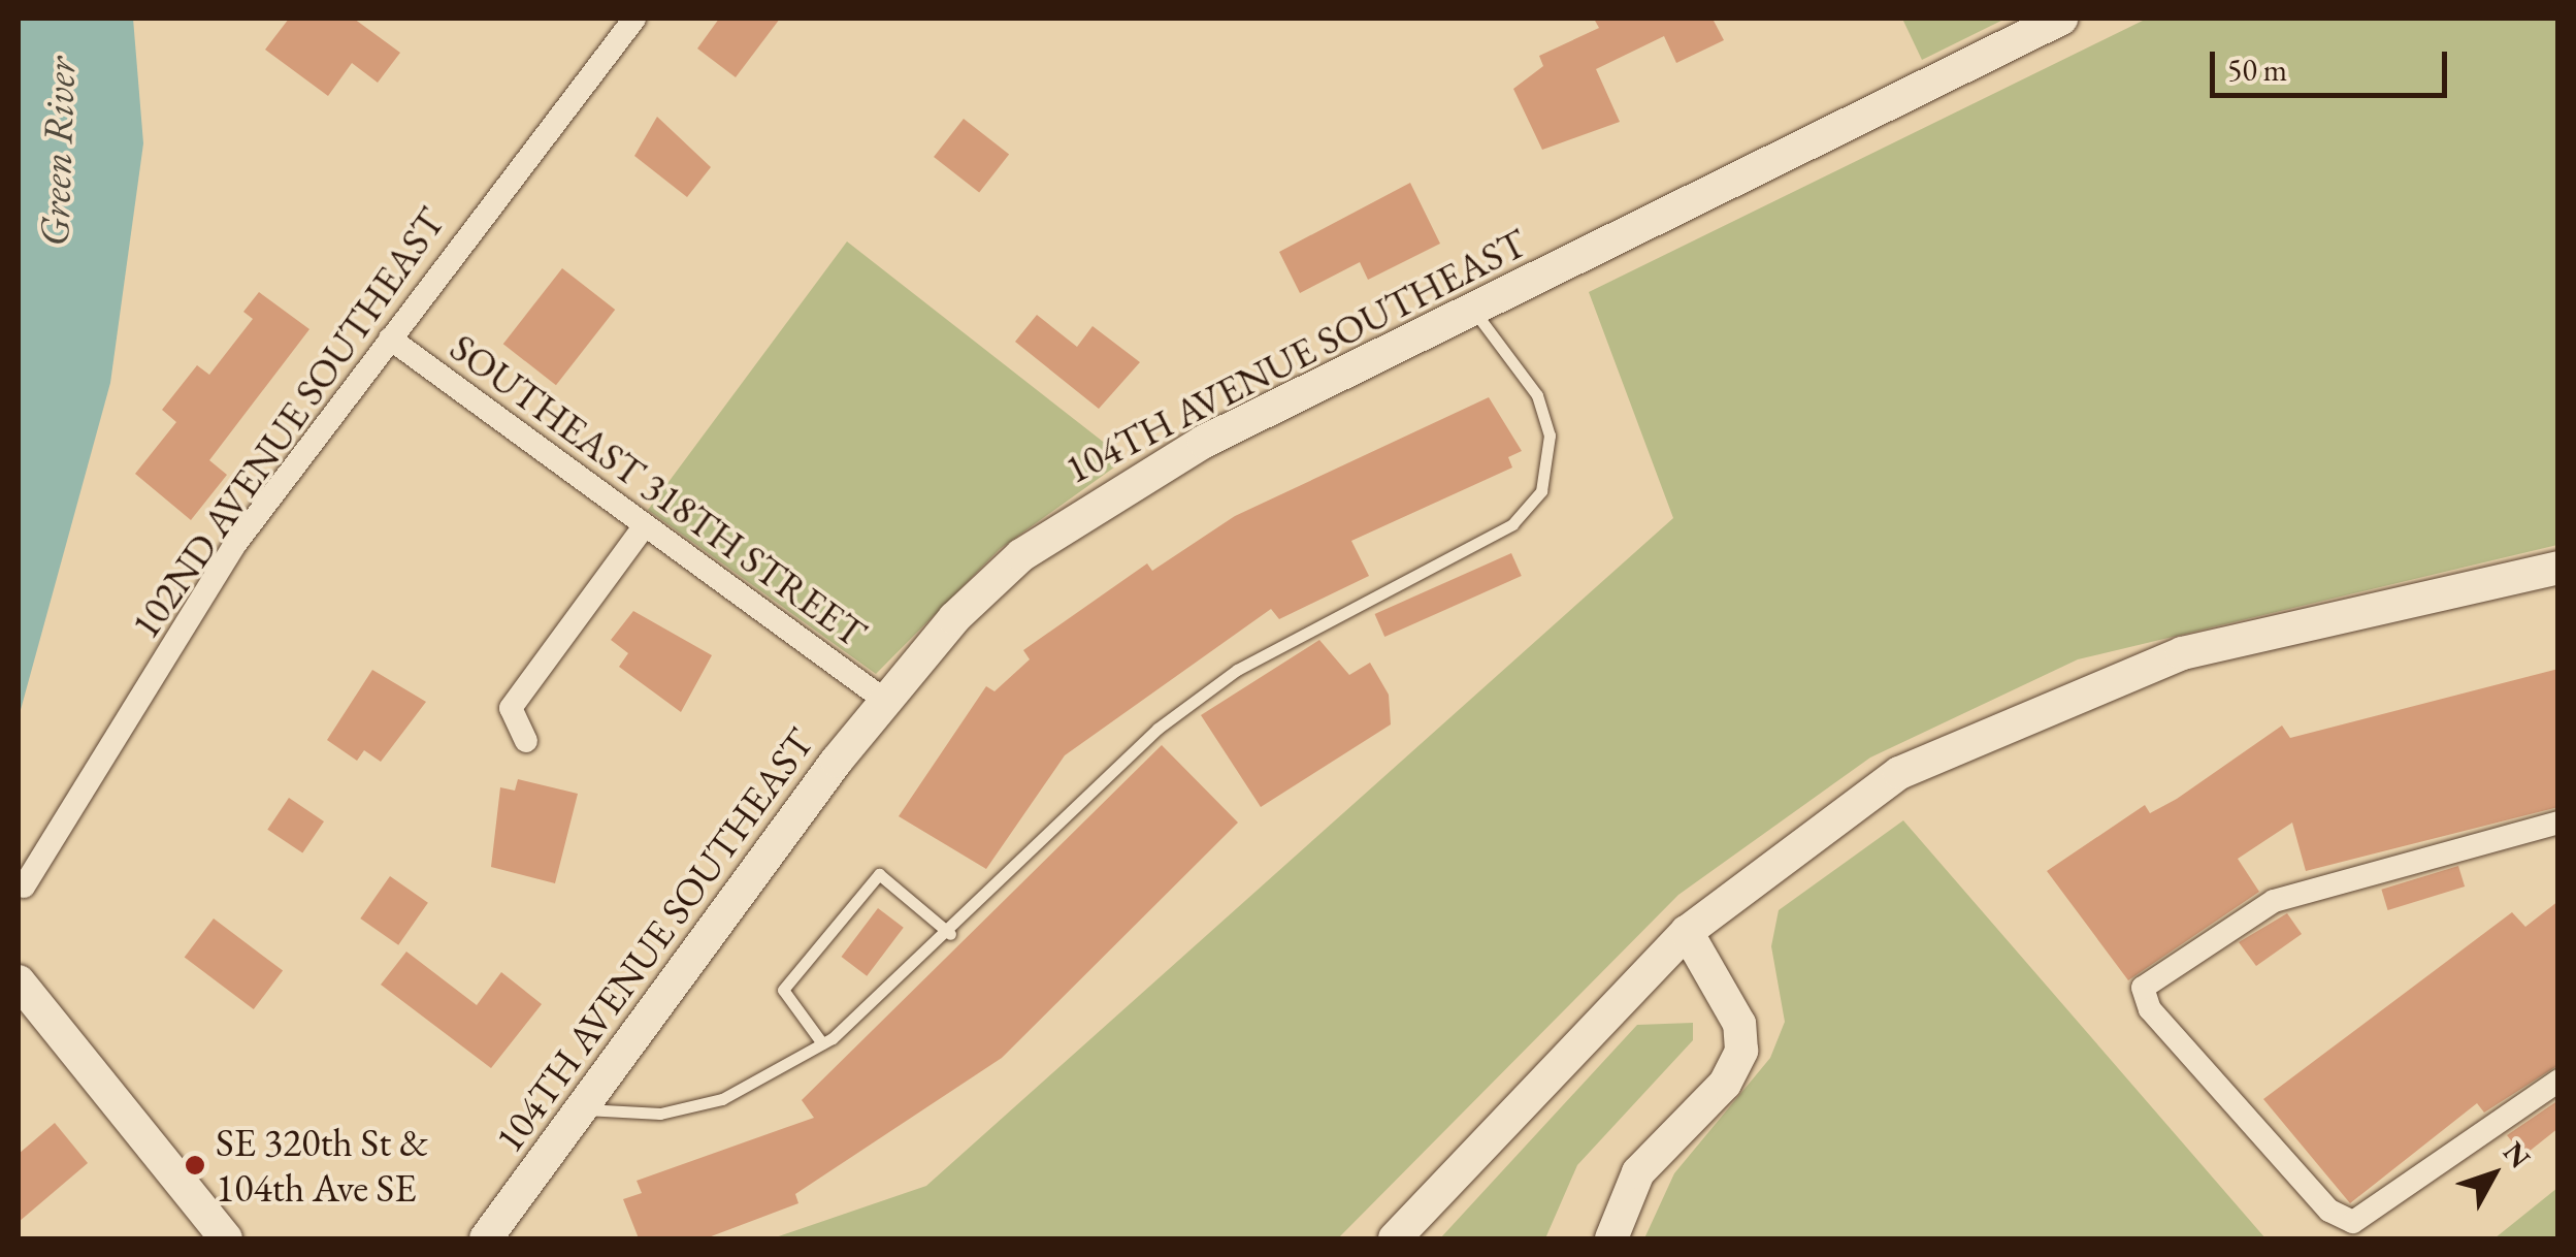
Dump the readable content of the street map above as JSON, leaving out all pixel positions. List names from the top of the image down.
{
  "streets": {
    "street": ["104TH AVENUE SOUTHEAST", "102ND AVENUE SOUTHEAST", "SOUTHEAST 318TH STREET"]
  },
  "crossings": [
    ["104TH AVENUE SOUTHEAST", "SOUTHEAST 318TH STREET"],
    ["102ND AVENUE SOUTHEAST", "SOUTHEAST 318TH STREET"]
  ],
  "water": ["Green River"],
  "places": ["SE 320th St & 104th Ave SE"],
  "scale_bar": "50 m",
  "north": "top right"
}
